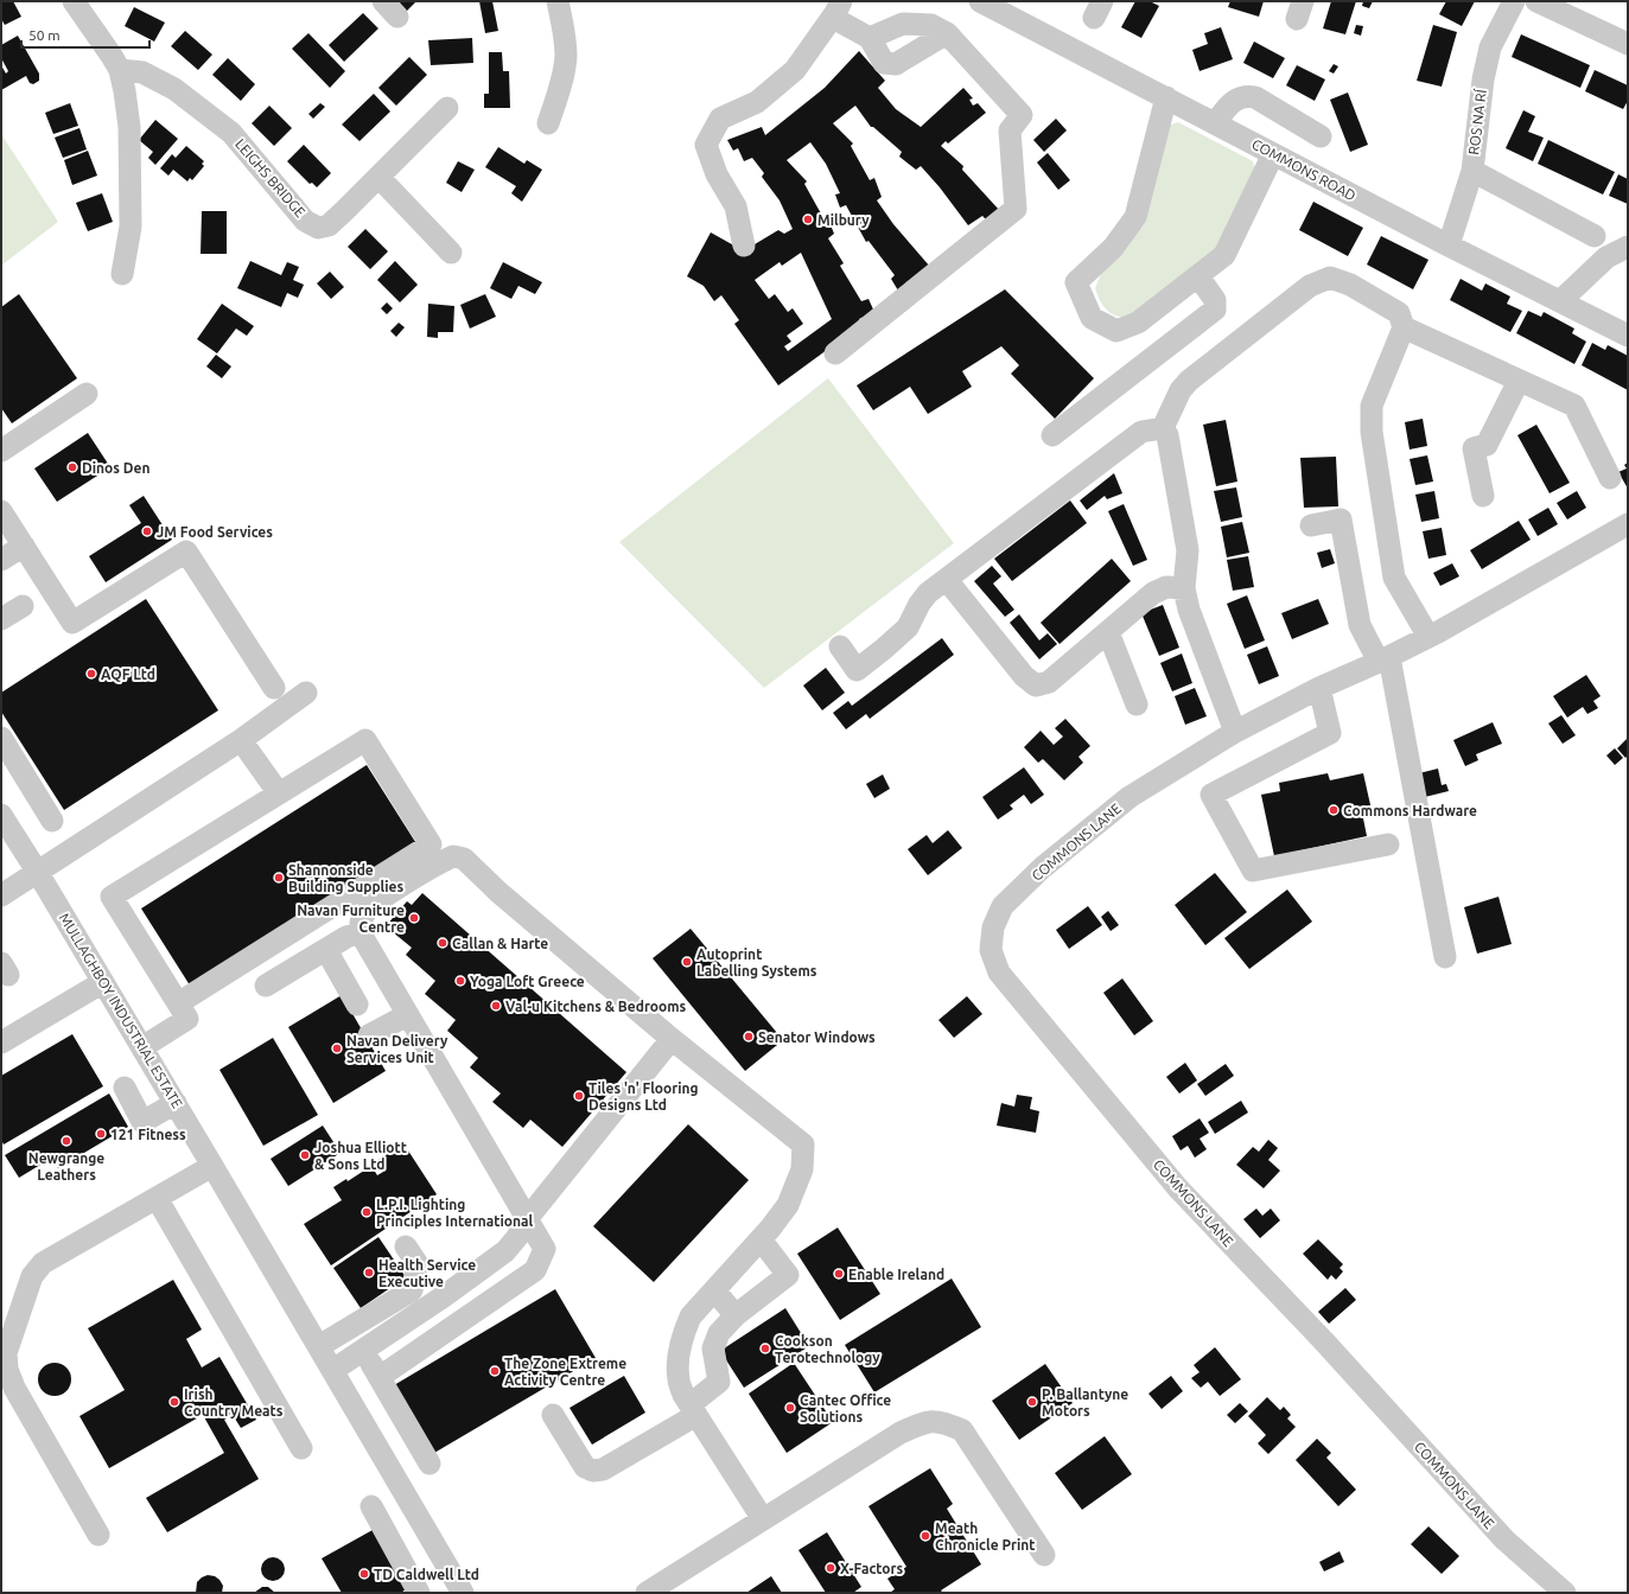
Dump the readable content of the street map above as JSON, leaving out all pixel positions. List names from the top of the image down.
{
  "streets": {
    "street": [
      "ROS NA RÍ",
      "COMMONS ROAD",
      "LEIGHS BRIDGE",
      "COMMONS LANE",
      "MULLAGHBOY INDUSTRIAL ESTATE"
    ]
  },
  "crossings": [
    ["ROS NA RÍ", "COMMONS ROAD"]
  ],
  "places": [
    "Milbury",
    "Dinos Den",
    "JM Food Services",
    "AQF Ltd",
    "Commons Hardware",
    "Shannonside Building Supplies",
    "Navan Furniture Centre",
    "Callan & Harte",
    "Autoprint Labelling Systems",
    "Yoga Loft Greece",
    "Val-u Kitchens & Bedrooms",
    "Senator Windows",
    "Navan Delivery Services Unit",
    "Tiles 'n' Flooring Designs Ltd",
    "121 Fitness",
    "Newgrange Leathers",
    "Joshua Elliott & Sons Ltd",
    "L.P.I. Lighting Principles International",
    "Health Service Executive",
    "Enable Ireland",
    "Cookson Terotechnology",
    "The Zone Extreme Activity Centre",
    "Irish Country Meats",
    "P. Ballantyne Motors",
    "Cantec Office Solutions",
    "Meath Chronicle Print",
    "X-Factors",
    "TD Caldwell Ltd"
  ],
  "scale_bar": "50 m"
}
